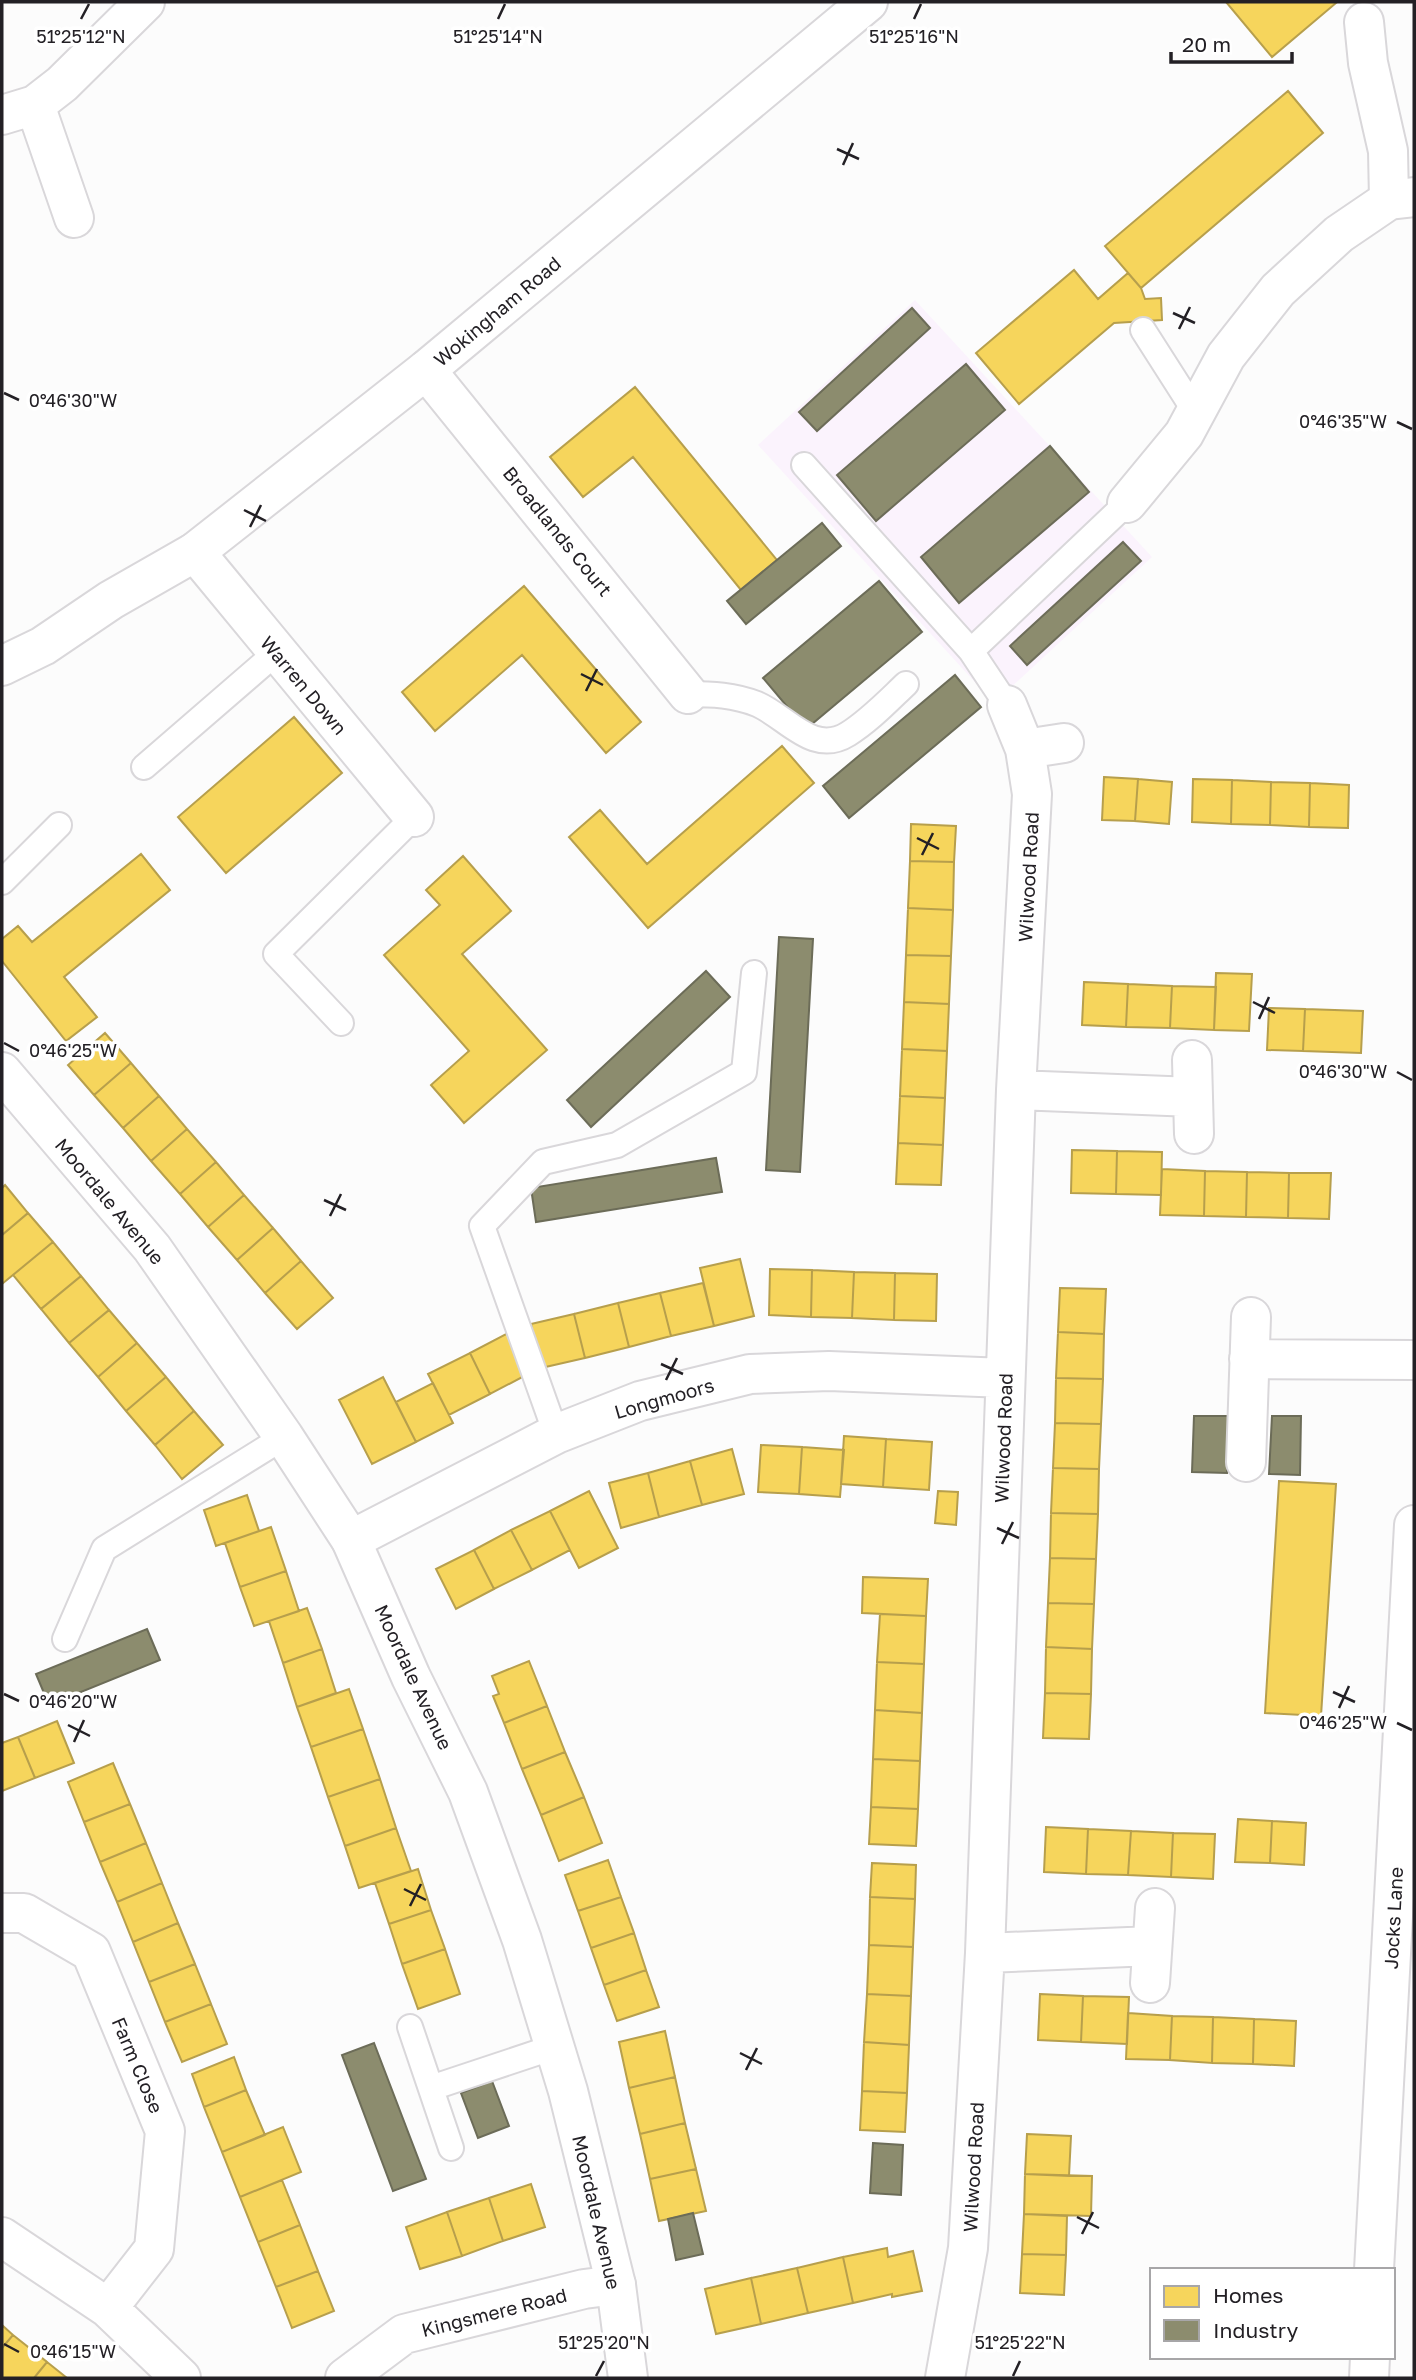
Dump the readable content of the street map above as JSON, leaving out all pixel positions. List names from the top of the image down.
{
  "streets": {
    "street": [
      "Wokingham Road",
      "Broadlands Court",
      "Warren Down",
      "Wilwood Road",
      "Moordale Avenue",
      "Longmoors",
      "Jocks Lane",
      "Farm Close",
      "Kingsmere Road"
    ]
  },
  "crossings": [
    ["Wokingham Road", "Broadlands Court"],
    ["Wokingham Road", "Warren Down"],
    ["Wilwood Road", "Longmoors"],
    ["Moordale Avenue", "Longmoors"],
    ["Moordale Avenue", "Kingsmere Road"]
  ],
  "legend": ["Homes", "Industry"],
  "scale_bar": "20 m",
  "coordinates": [
    "51°25'12\"N",
    "51°25'14\"N",
    "51°25'16\"N",
    "0°46'30\"W",
    "0°46'35\"W",
    "0°46'25\"W",
    "0°46'20\"W",
    "51°25'20\"N",
    "51°25'22\"N",
    "0°46'15\"W"
  ]
}
